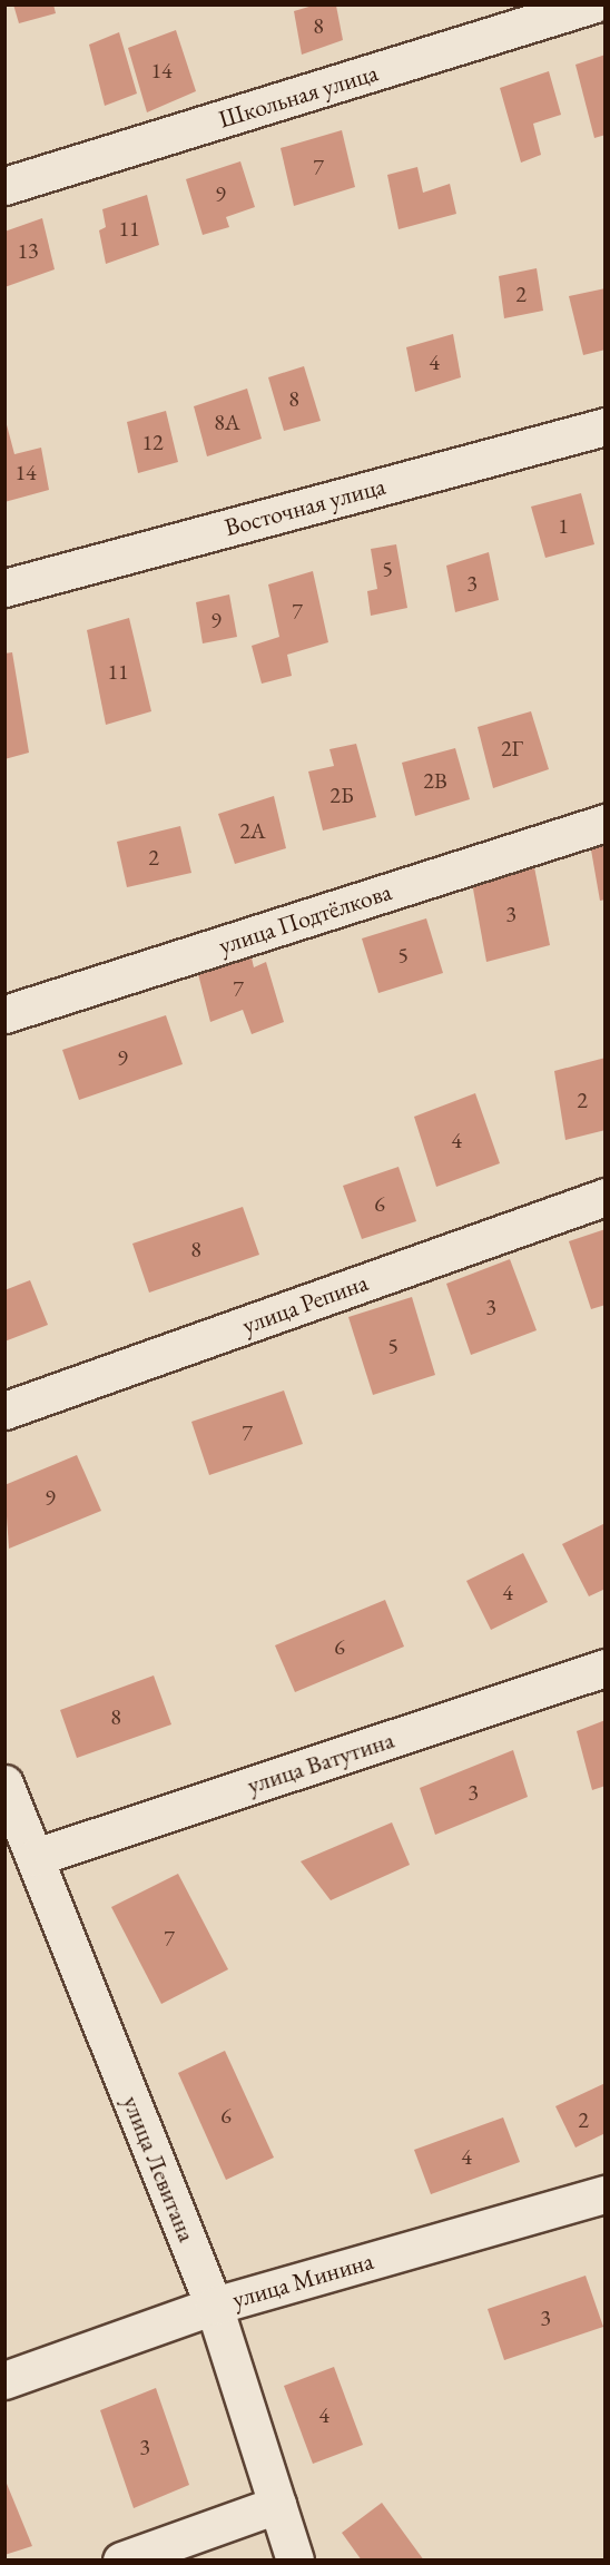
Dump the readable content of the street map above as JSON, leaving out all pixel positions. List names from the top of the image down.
{
  "streets": {
    "street": [
      "Школьная улица",
      "Восточная улица",
      "улица Подтёлкова",
      "улица Репина",
      "улица Ватутина",
      "улица Левитана",
      "улица Минина"
    ]
  },
  "crossings": [
    ["улица Ватутина", "улица Левитана"],
    ["улица Левитана", "улица Минина"]
  ],
  "house_numbers": [
    "8",
    "14",
    "7",
    "9",
    "11",
    "13",
    "2",
    "4",
    "8",
    "8А",
    "12",
    "14",
    "1",
    "5",
    "3",
    "7",
    "9",
    "11",
    "2Г",
    "2В",
    "2Б",
    "2А",
    "2",
    "3",
    "5",
    "7",
    "9",
    "2",
    "4",
    "6",
    "8",
    "3",
    "5",
    "7",
    "9",
    "4",
    "6",
    "8",
    "3",
    "7",
    "6",
    "2",
    "4",
    "3",
    "4",
    "3"
  ]
}
